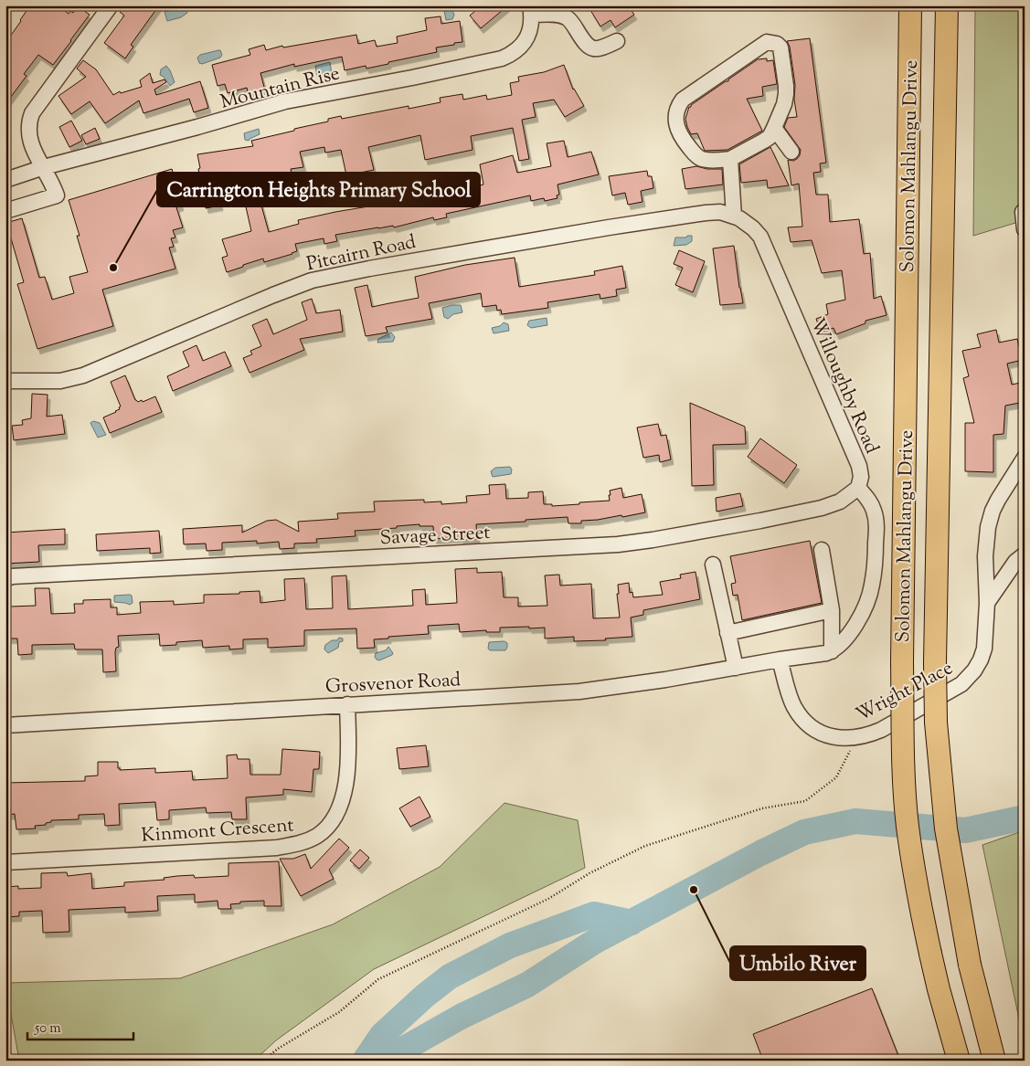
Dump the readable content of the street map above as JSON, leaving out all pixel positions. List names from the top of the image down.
{
  "streets": {
    "highway": ["Solomon Mahlangu Drive"],
    "street": [
      "Mountain Rise",
      "Pitcairn Road",
      "Willoughby Road",
      "Savage Street",
      "Grosvenor Road",
      "Wright Place",
      "Kinmont Crescent"
    ]
  },
  "crossings": [
    ["Pitcairn Road", "Willoughby Road"],
    ["Willoughby Road", "Savage Street"],
    ["Grosvenor Road", "Wright Place"],
    ["Grosvenor Road", "Kinmont Crescent"]
  ],
  "places": ["Carrington Heights Primary School", "Umbilo River"],
  "scale_bar": "50 m"
}
